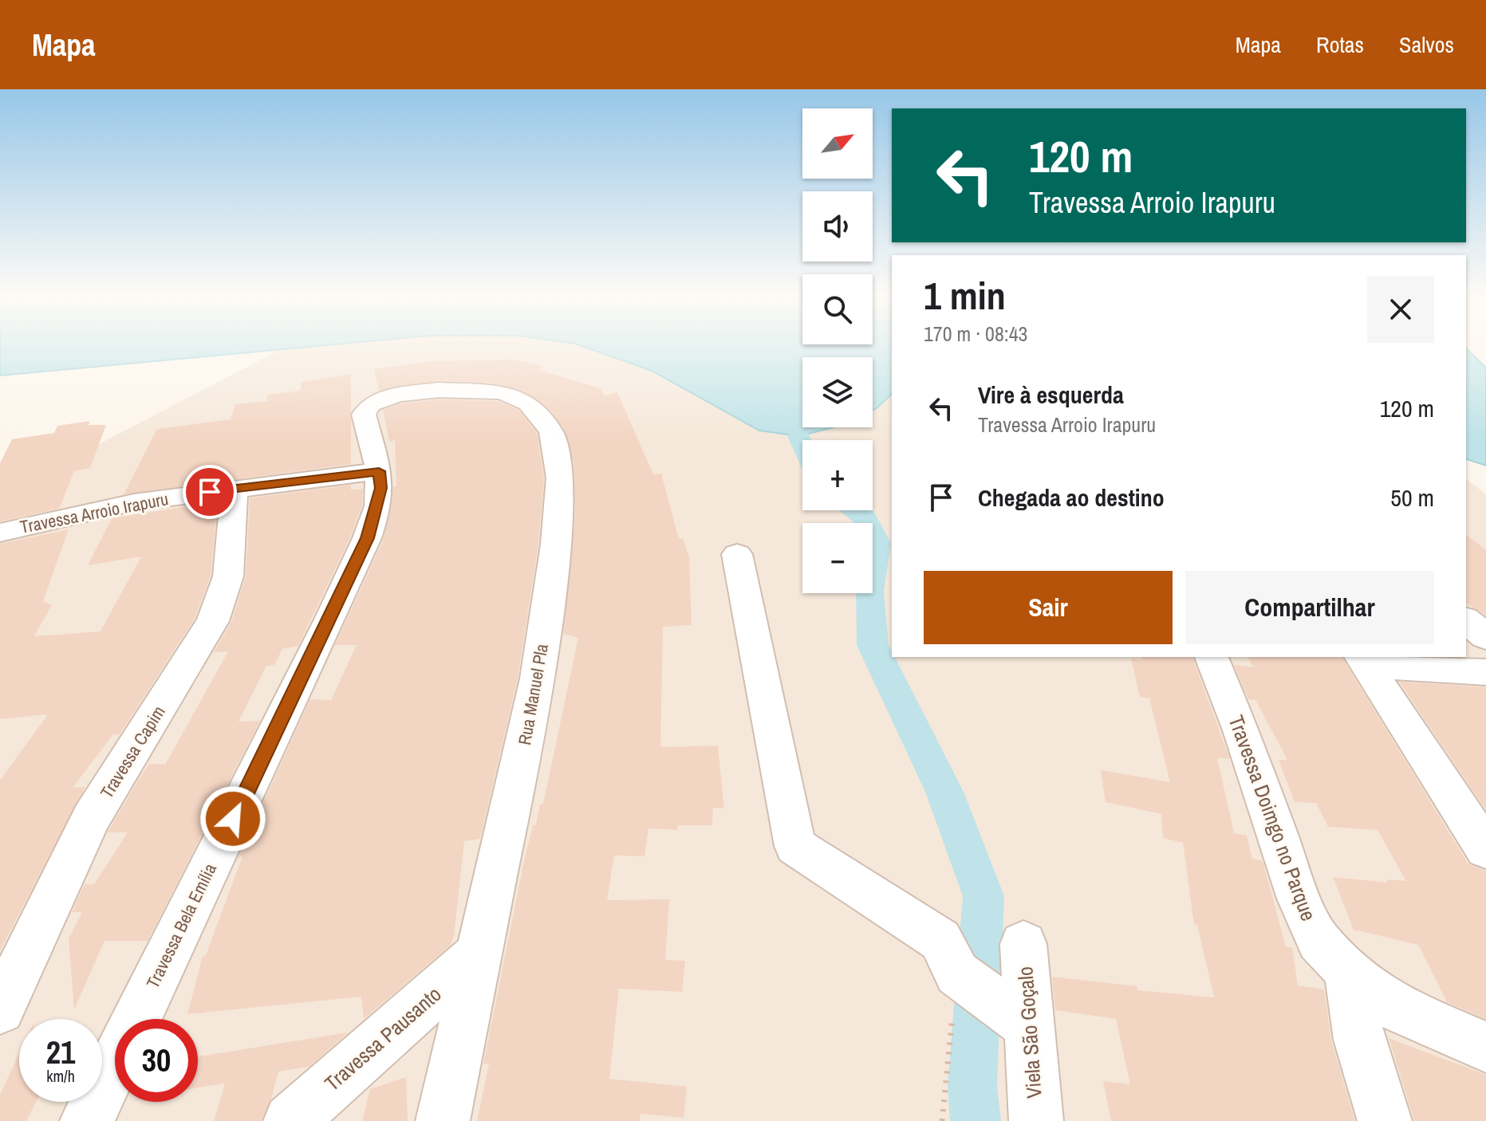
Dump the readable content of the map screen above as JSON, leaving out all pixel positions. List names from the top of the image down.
{
  "streets": {
    "street": [
      "Travessa Arroio Irapuru",
      "Rua Manuel Pla",
      "Travessa Capim",
      "Travessa Doimgo no Parque",
      "Travessa Bela Emília",
      "Viela São Goçalo",
      "Travessa Pausanto"
    ]
  },
  "crossings": [
    ["Travessa Arroio Irapuru", "Travessa Capim"],
    ["Travessa Arroio Irapuru", "Travessa Bela Emília"],
    ["Rua Manuel Pla", "Travessa Bela Emília"],
    ["Rua Manuel Pla", "Travessa Pausanto"]
  ],
  "north": "top right",
  "page": {
    "header": "Mapa",
    "nav": ["Mapa", "Rotas", "Salvos"],
    "map_buttons": ["+", "−"],
    "turn": ["120 m", "Travessa Arroio Irapuru"],
    "heading": ["1 min", "170 m · 08:43"],
    "list": [
      {
        "name": "Vire à esquerda",
        "note": "Travessa Arroio Irapuru",
        "value": "120 m"
      },
      {
        "name": "Chegada ao destino",
        "value": "50 m"
      }
    ],
    "buttons": ["Sair", "Compartilhar"],
    "speed": "21 km/h",
    "limit": "30"
  }
}
